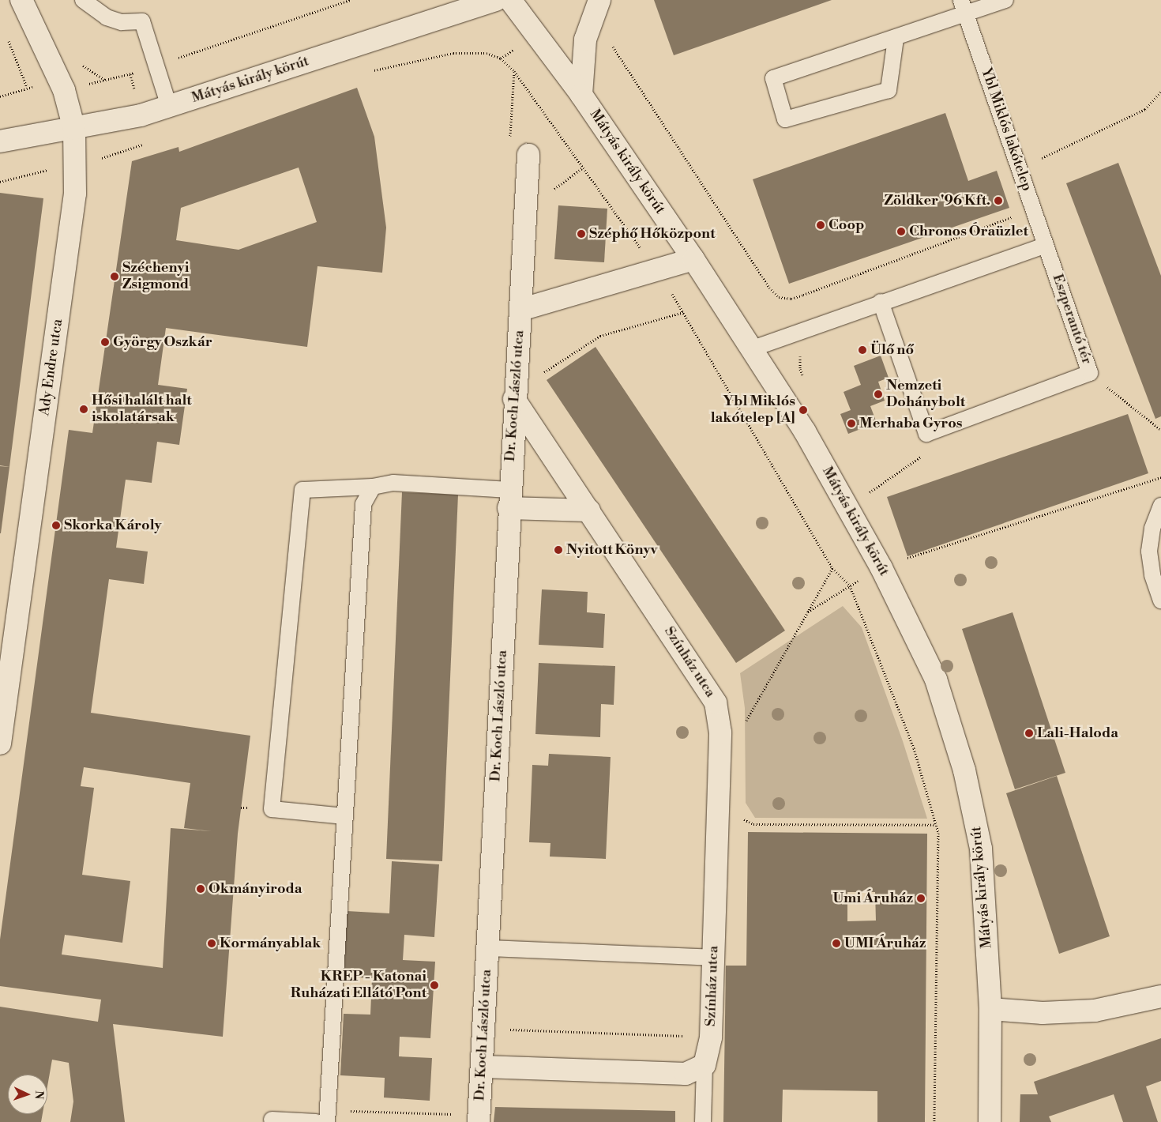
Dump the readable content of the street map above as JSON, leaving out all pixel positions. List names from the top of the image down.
{
  "streets": {
    "street": [
      "Mátyás király körút",
      "Ady Endre utca",
      "Dr. Koch László utca",
      "Színház utca"
    ],
    "lane": ["Ybl Miklós lakótelep", "Eszperantó tér"]
  },
  "crossings": [
    ["Mátyás király körút", "Ady Endre utca"],
    ["Mátyás király körút", "Dr. Koch László utca"],
    ["Ybl Miklós lakótelep", "Eszperantó tér"],
    ["Dr. Koch László utca", "Színház utca"]
  ],
  "places": [
    "Zöldker '96 Kft.",
    "Coop",
    "Chronos Óraüzlet",
    "Széphő Hőközpont",
    "Széchenyi Zsigmond",
    "György Oszkár",
    "Ülő nő",
    "Nemzeti Dohánybolt",
    "Hősi halált halt iskolatársak",
    "Ybl Miklós lakótelep [A]",
    "Merhaba Gyros",
    "Skorka Károly",
    "Nyitott Könyv",
    "Lali-Haloda",
    "Okmányiroda",
    "Umi Áruház",
    "Kormányablak",
    "UMI Áruház",
    "KREP - Katonai Ruházati Ellátó Pont"
  ],
  "north": "right"
}
